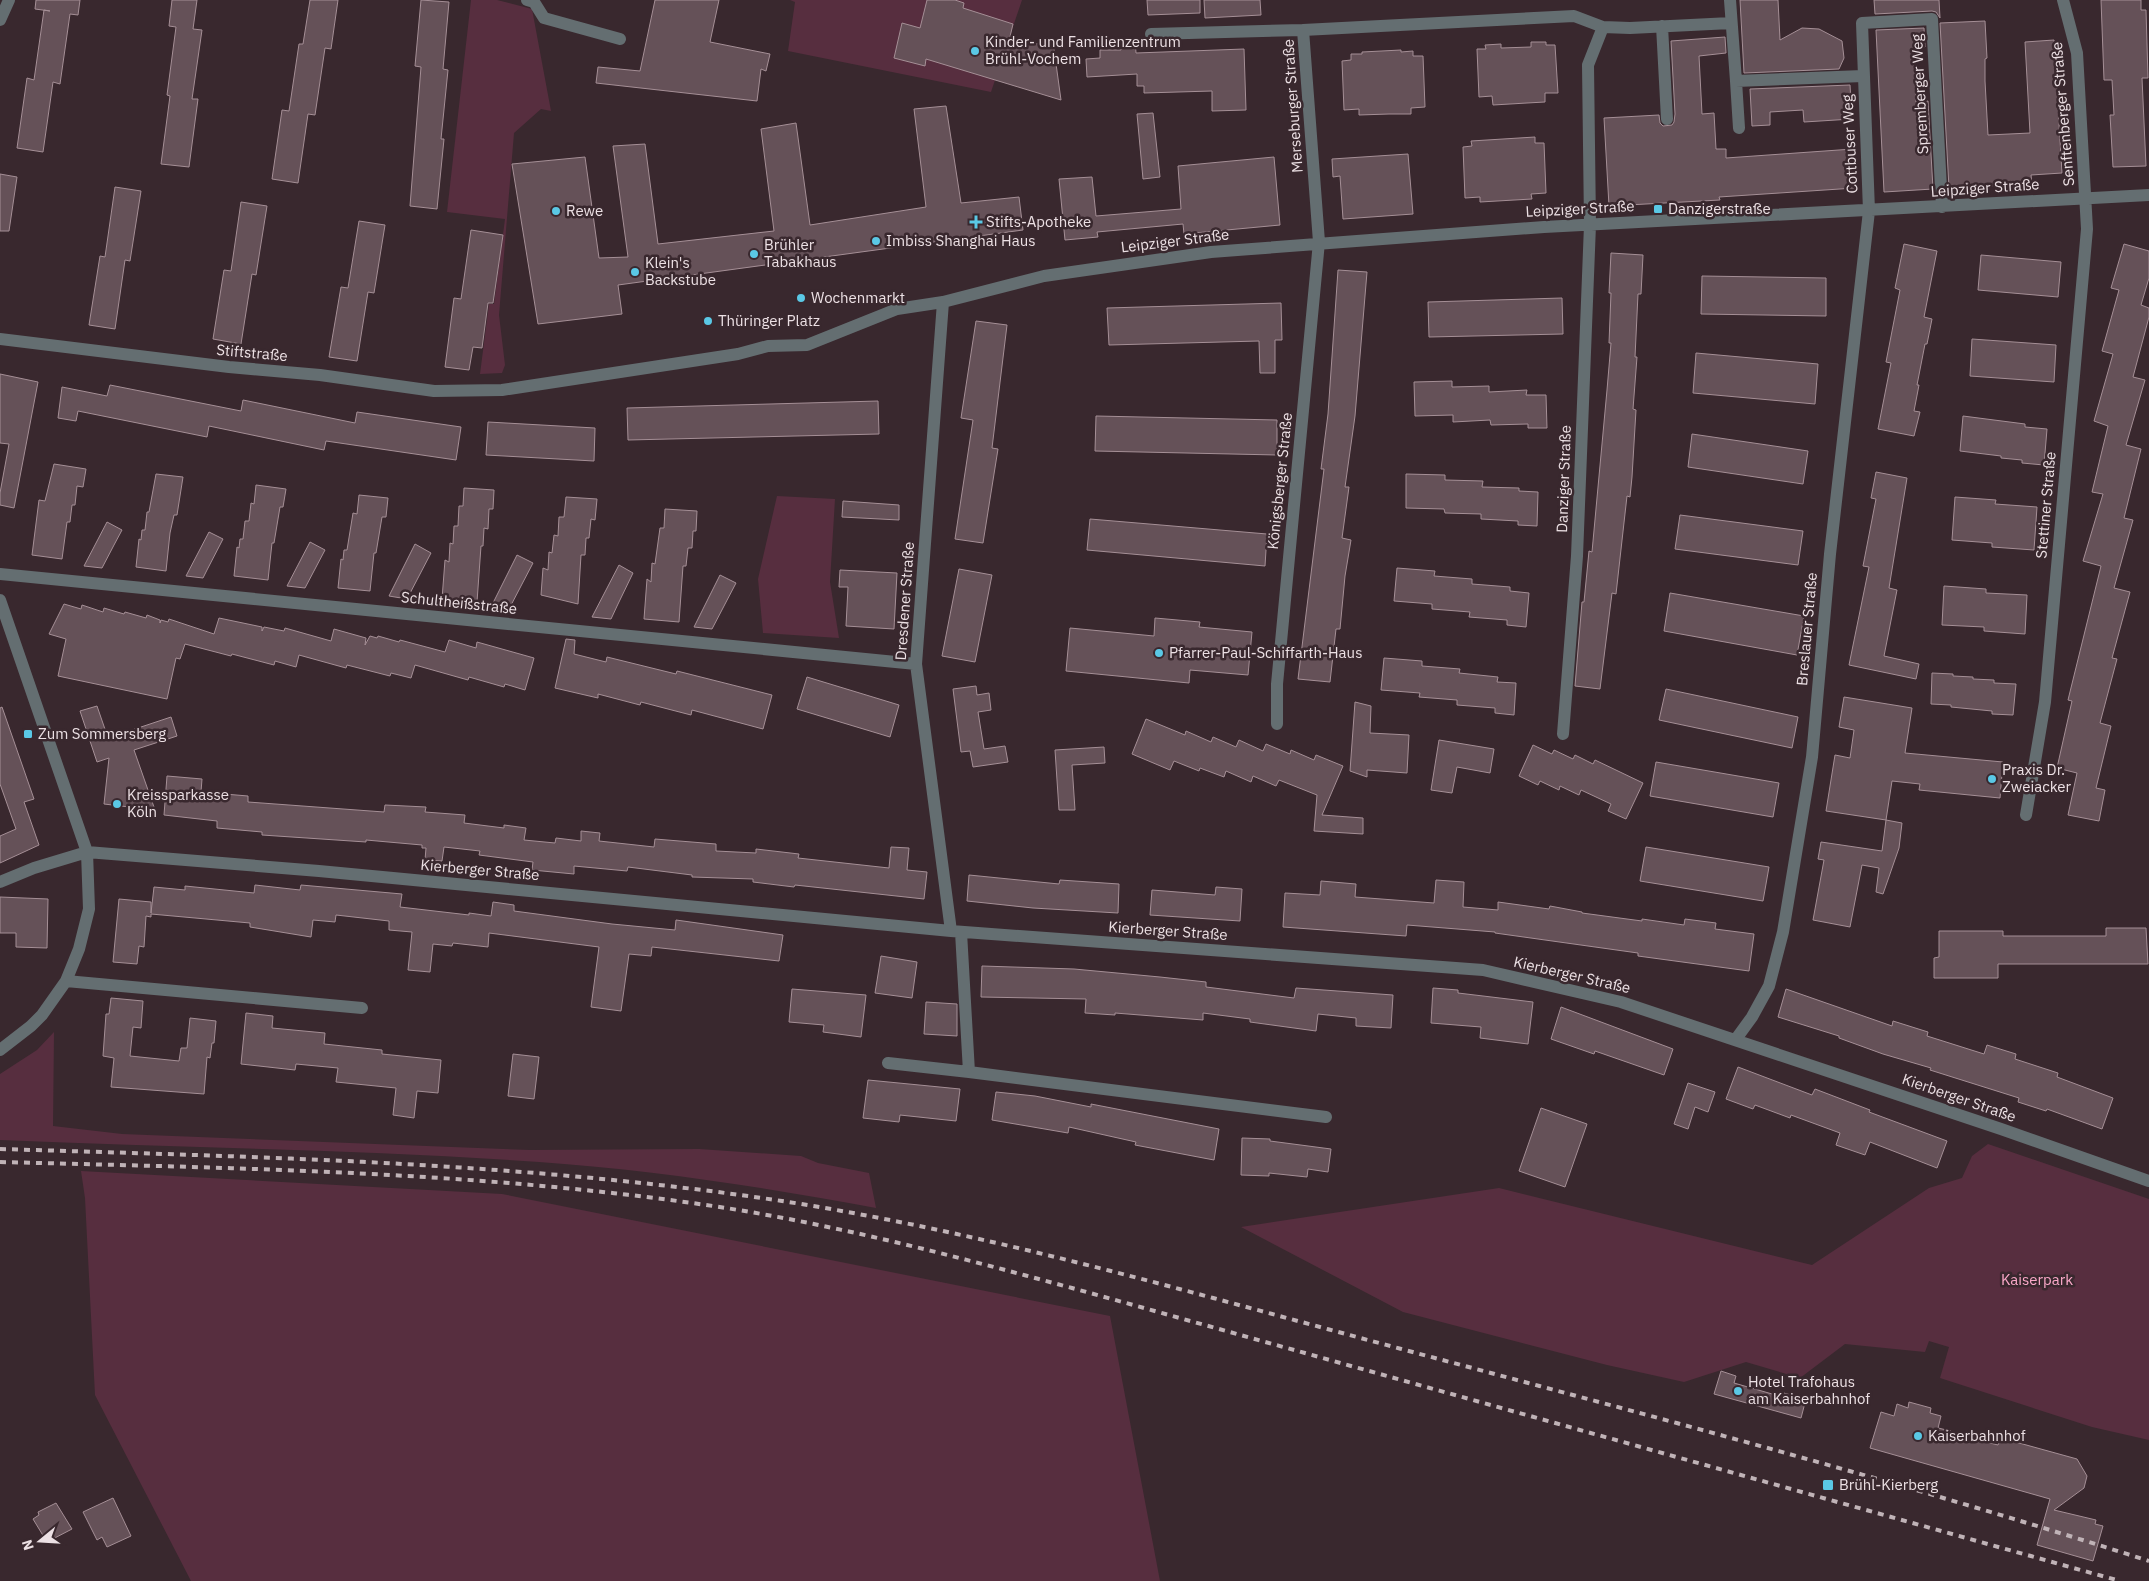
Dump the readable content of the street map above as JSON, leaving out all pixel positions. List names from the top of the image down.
{
  "streets": {
    "street": [
      "Spremberger Weg",
      "Merseburger Straße",
      "Senftenberger Straße",
      "Cottbuser Weg",
      "Leipziger Straße",
      "Stiftstraße",
      "Danziger Straße",
      "Königsberger Straße",
      "Stettiner Straße",
      "Dresdener Straße",
      "Schultheißstraße",
      "Breslauer Straße",
      "Kierberger Straße"
    ]
  },
  "crossings": [
    ["Spremberger Weg", "Cottbuser Weg"],
    ["Spremberger Weg", "Leipziger Straße"],
    ["Merseburger Straße", "Leipziger Straße"],
    ["Merseburger Straße", "Königsberger Straße"],
    ["Senftenberger Straße", "Leipziger Straße"],
    ["Senftenberger Straße", "Stettiner Straße"],
    ["Cottbuser Weg", "Leipziger Straße"],
    ["Cottbuser Weg", "Breslauer Straße"],
    ["Leipziger Straße", "Stiftstraße"],
    ["Leipziger Straße", "Danziger Straße"],
    ["Leipziger Straße", "Königsberger Straße"],
    ["Leipziger Straße", "Stettiner Straße"],
    ["Leipziger Straße", "Dresdener Straße"],
    ["Leipziger Straße", "Breslauer Straße"],
    ["Stiftstraße", "Dresdener Straße"],
    ["Dresdener Straße", "Schultheißstraße"],
    ["Dresdener Straße", "Kierberger Straße"],
    ["Breslauer Straße", "Kierberger Straße"]
  ],
  "parks": ["Kaiserpark"],
  "places": {
    "other": [
      "Kinder- und Familienzentrum Brühl-Vochem",
      "Rewe",
      "Imbiss Shanghai Haus",
      "Brühler Tabakhaus",
      "Klein's Backstube",
      "Wochenmarkt",
      "Thüringer Platz",
      "Pfarrer-Paul-Schiffarth-Haus",
      "Praxis Dr. Zweiacker",
      "Kreissparkasse Köln",
      "Hotel Trafohaus am Kaiserbahnhof",
      "Kaiserbahnhof"
    ],
    "transit": ["Danzigerstraße", "Zum Sommersberg", "Brühl-Kierberg"],
    "health": ["Stifts-Apotheke"]
  },
  "north": "left"
}
